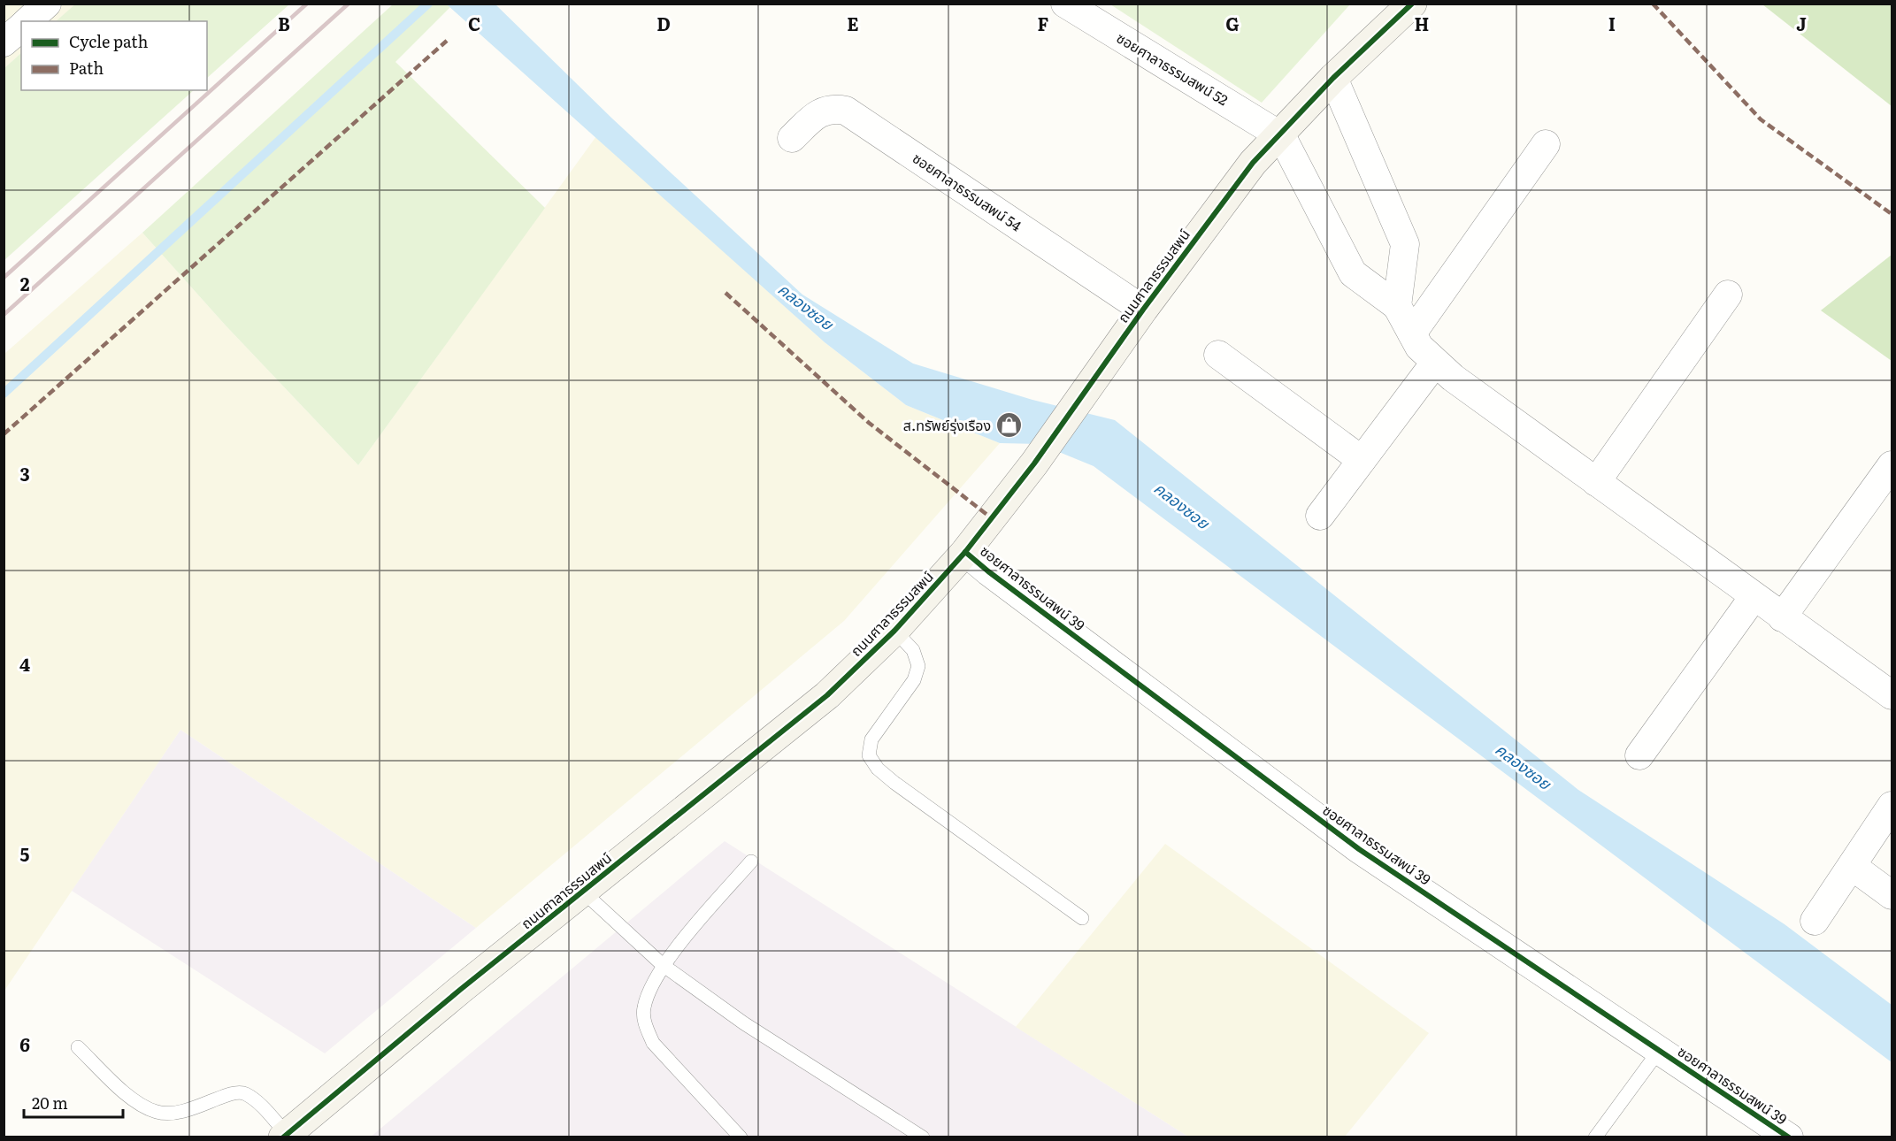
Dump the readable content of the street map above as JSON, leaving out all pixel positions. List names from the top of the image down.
{
  "streets": {
    "street": [
      "ซอยศาลาธรรมสพน์ 52",
      "ซอยศาลาธรรมสพน์ 54",
      "ถนนศาลาธรรมสพน์",
      "ซอยศาลาธรรมสพน์ 39"
    ]
  },
  "crossings": [
    ["ซอยศาลาธรรมสพน์ 52", "ถนนศาลาธรรมสพน์"],
    ["ซอยศาลาธรรมสพน์ 54", "ถนนศาลาธรรมสพน์"],
    ["ถนนศาลาธรรมสพน์", "ซอยศาลาธรรมสพน์ 39"]
  ],
  "water": ["คลองซอย"],
  "places": {
    "shop": ["ส.ทรัพย์รุ่งเรือง"]
  },
  "legend": ["Cycle path", "Path"],
  "scale_bar": "20 m",
  "grid": {
    "columns": [
      "B",
      "C",
      "D",
      "E",
      "F",
      "G",
      "H",
      "I",
      "J"
    ],
    "rows": [
      "2",
      "3",
      "4",
      "5",
      "6"
    ]
  }
}
